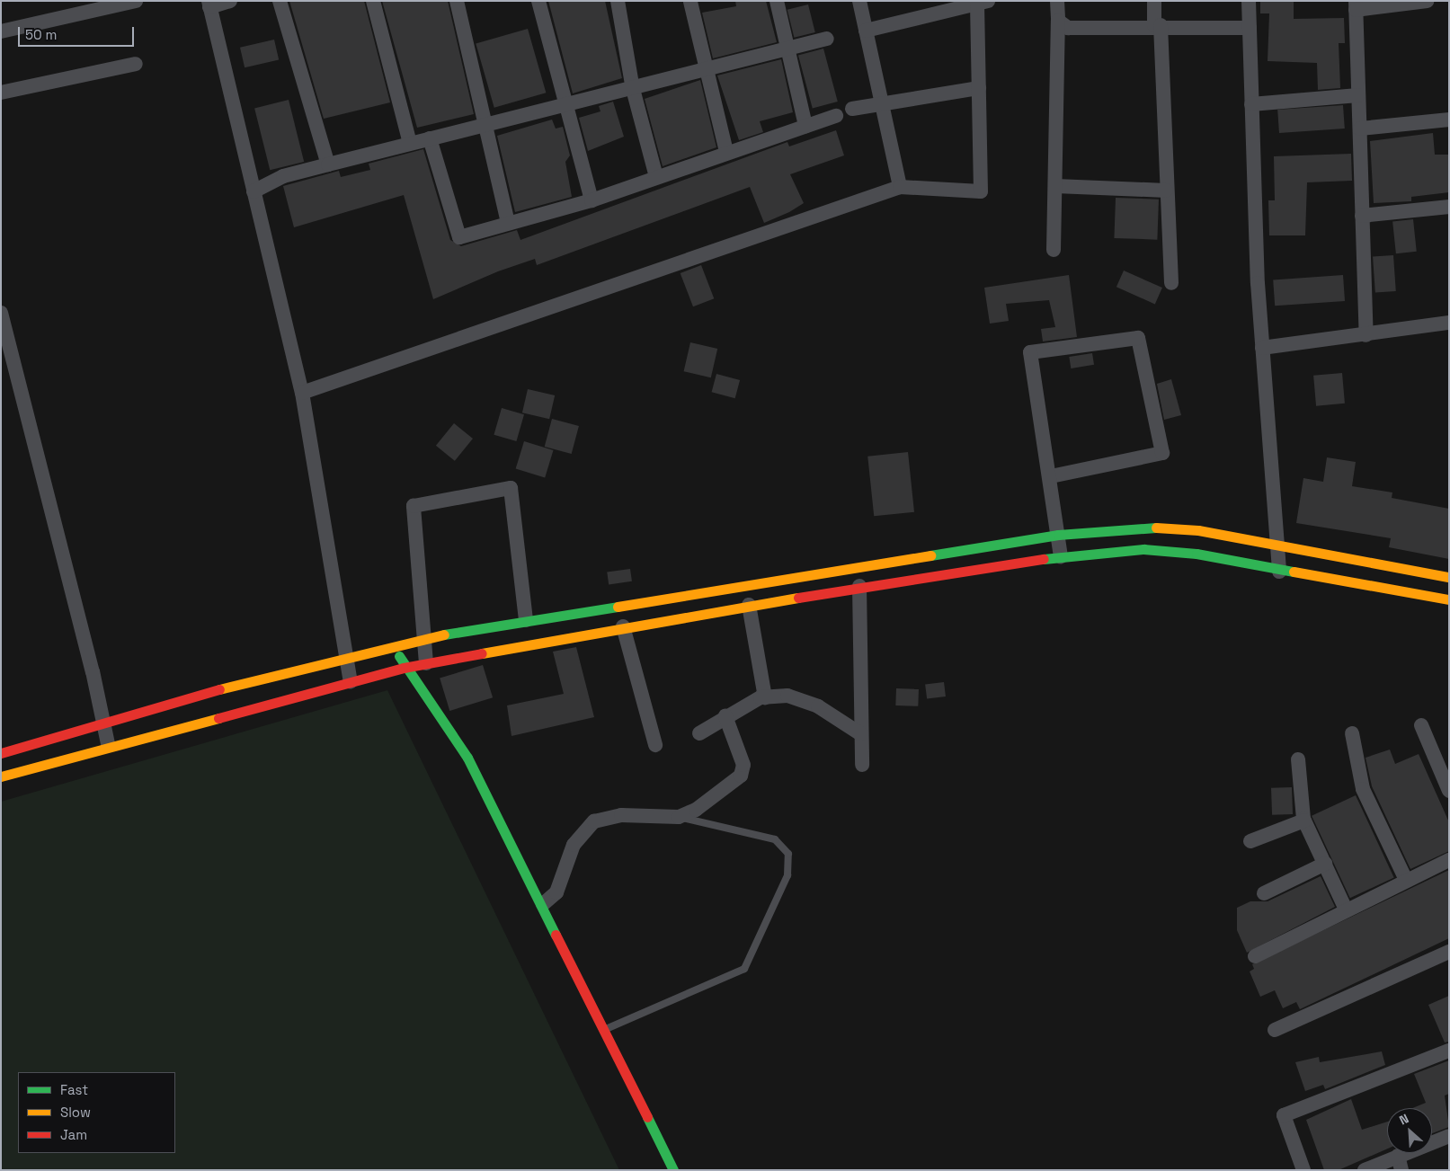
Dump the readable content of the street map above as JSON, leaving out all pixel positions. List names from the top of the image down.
{
  "legend": ["Fast", "Slow", "Jam"],
  "scale_bar": "50 m",
  "north": "top left"
}
